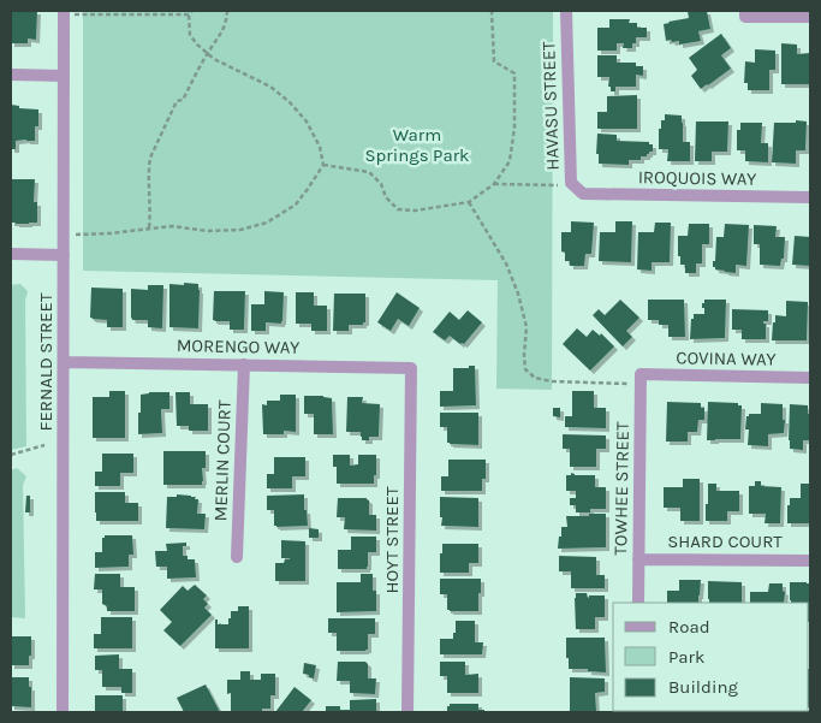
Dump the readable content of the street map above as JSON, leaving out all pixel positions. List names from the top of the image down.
{
  "streets": {
    "street": [
      "HAVASU STREET",
      "IROQUOIS WAY",
      "MORENGO WAY",
      "COVINA WAY",
      "FERNALD STREET",
      "MERLIN COURT",
      "TOWHEE STREET",
      "HOYT STREET",
      "SHARD COURT"
    ]
  },
  "crossings": [
    ["HAVASU STREET", "IROQUOIS WAY"],
    ["MORENGO WAY", "FERNALD STREET"],
    ["MORENGO WAY", "MERLIN COURT"],
    ["MORENGO WAY", "HOYT STREET"],
    ["COVINA WAY", "TOWHEE STREET"],
    ["TOWHEE STREET", "SHARD COURT"]
  ],
  "parks": ["Warm Springs Park"],
  "legend": ["Road", "Park", "Building"]
}
